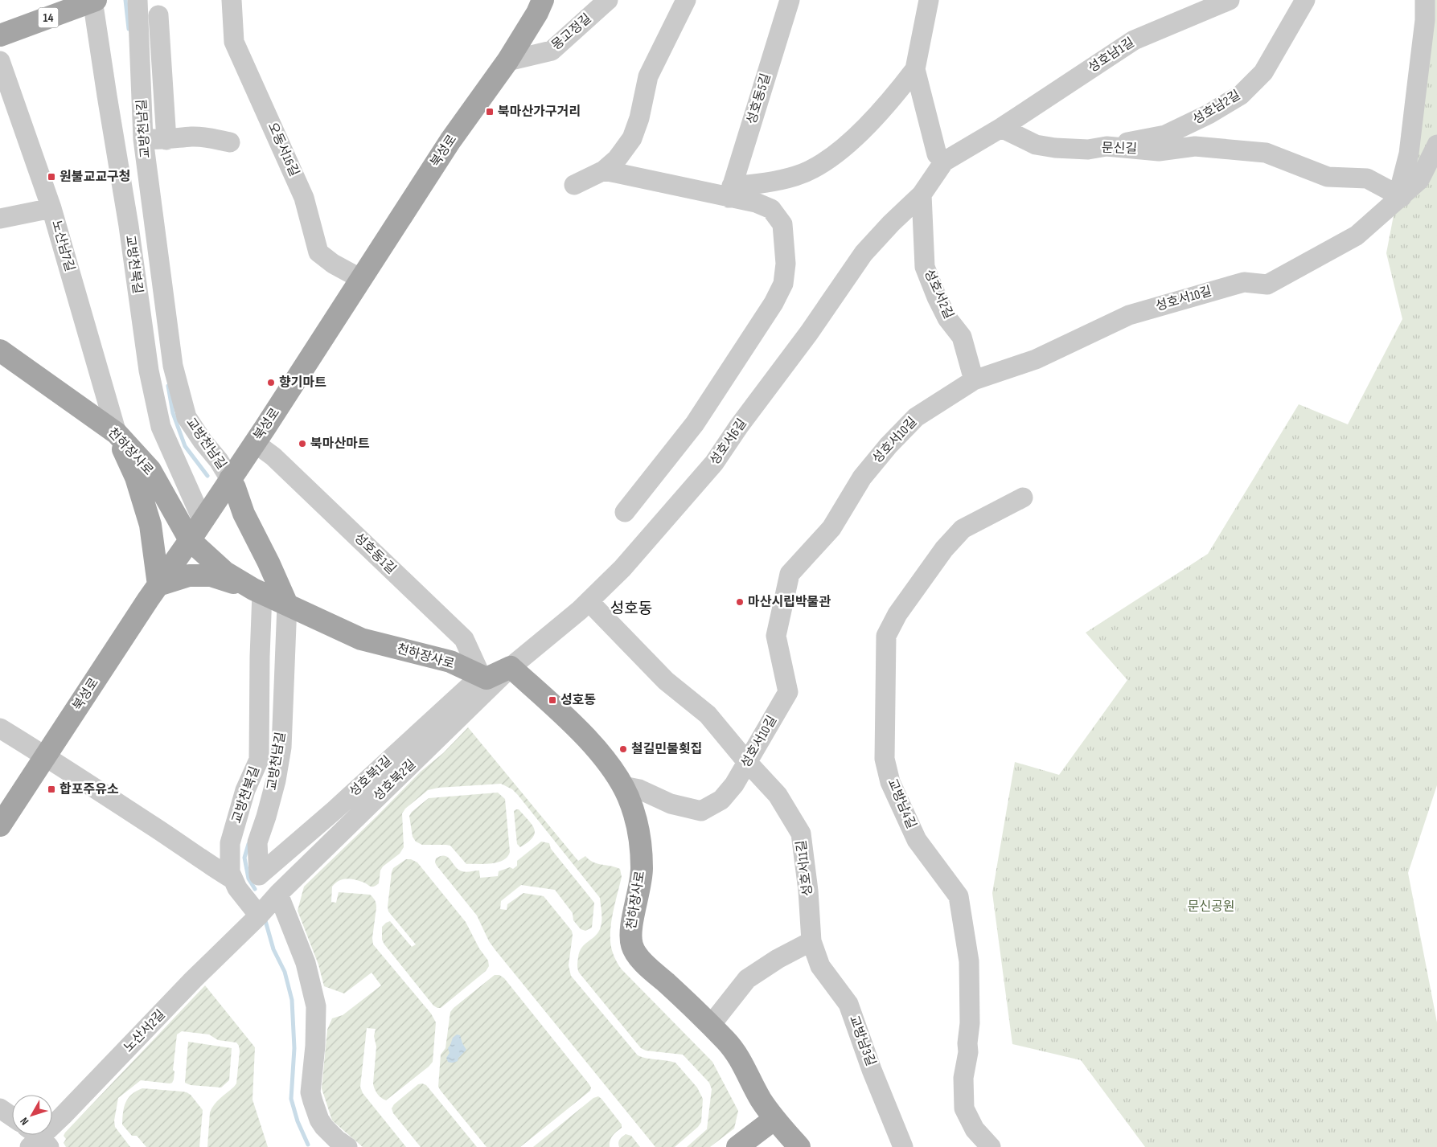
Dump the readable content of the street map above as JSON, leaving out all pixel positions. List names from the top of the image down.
{
  "streets": {
    "main road": [
      "14",
      "교방천남길",
      "북성로",
      "천하장사로"
    ],
    "street": [
      "몽고정길",
      "성호남1길",
      "성호동5길",
      "성호남2길",
      "문신길",
      "오동서16길",
      "노산남7길",
      "교방천북길",
      "성호서2길",
      "성호서10길",
      "성호서6길",
      "성호동1길",
      "성호북1길",
      "성호북2길",
      "교방남4길",
      "성호서11길",
      "노산서2길",
      "교방남3길"
    ]
  },
  "crossings": [
    ["14", "교방천북길"],
    ["몽고정길", "북성로"],
    ["성호남1길", "문신길"],
    ["성호남2길", "문신길"],
    ["교방천남길", "북성로"],
    ["교방천남길", "천하장사로"],
    ["교방천남길", "성호북1길"],
    ["문신길", "성호서10길"],
    ["오동서16길", "북성로"],
    ["북성로", "교방천북길"],
    ["북성로", "천하장사로"],
    ["북성로", "성호동1길"],
    ["노산남7길", "천하장사로"],
    ["교방천북길", "천하장사로"],
    ["교방천북길", "성호북2길"],
    ["교방천북길", "노산서2길"],
    ["성호서2길", "성호서10길"],
    ["성호서2길", "성호서6길"],
    ["성호서10길", "천하장사로"],
    ["성호서10길", "성호서11길"],
    ["성호서6길", "천하장사로"],
    ["성호서6길", "성호북2길"],
    ["성호서6길", "성호서11길"],
    ["천하장사로", "성호동1길"],
    ["천하장사로", "성호북1길"],
    ["천하장사로", "성호북2길"],
    ["성호동1길", "성호북1길"],
    ["성호북2길", "노산서2길"],
    ["성호서11길", "교방남3길"]
  ],
  "districts": ["성호동"],
  "parks": ["문신공원"],
  "places": {
    "transit": [
      "북마산가구거리",
      "원불교교구청",
      "성호동",
      "합포주유소"
    ],
    "other": [
      "향기마트",
      "북마산마트",
      "마산시립박물관",
      "철길민물횟집"
    ]
  },
  "north": "bottom left"
}
